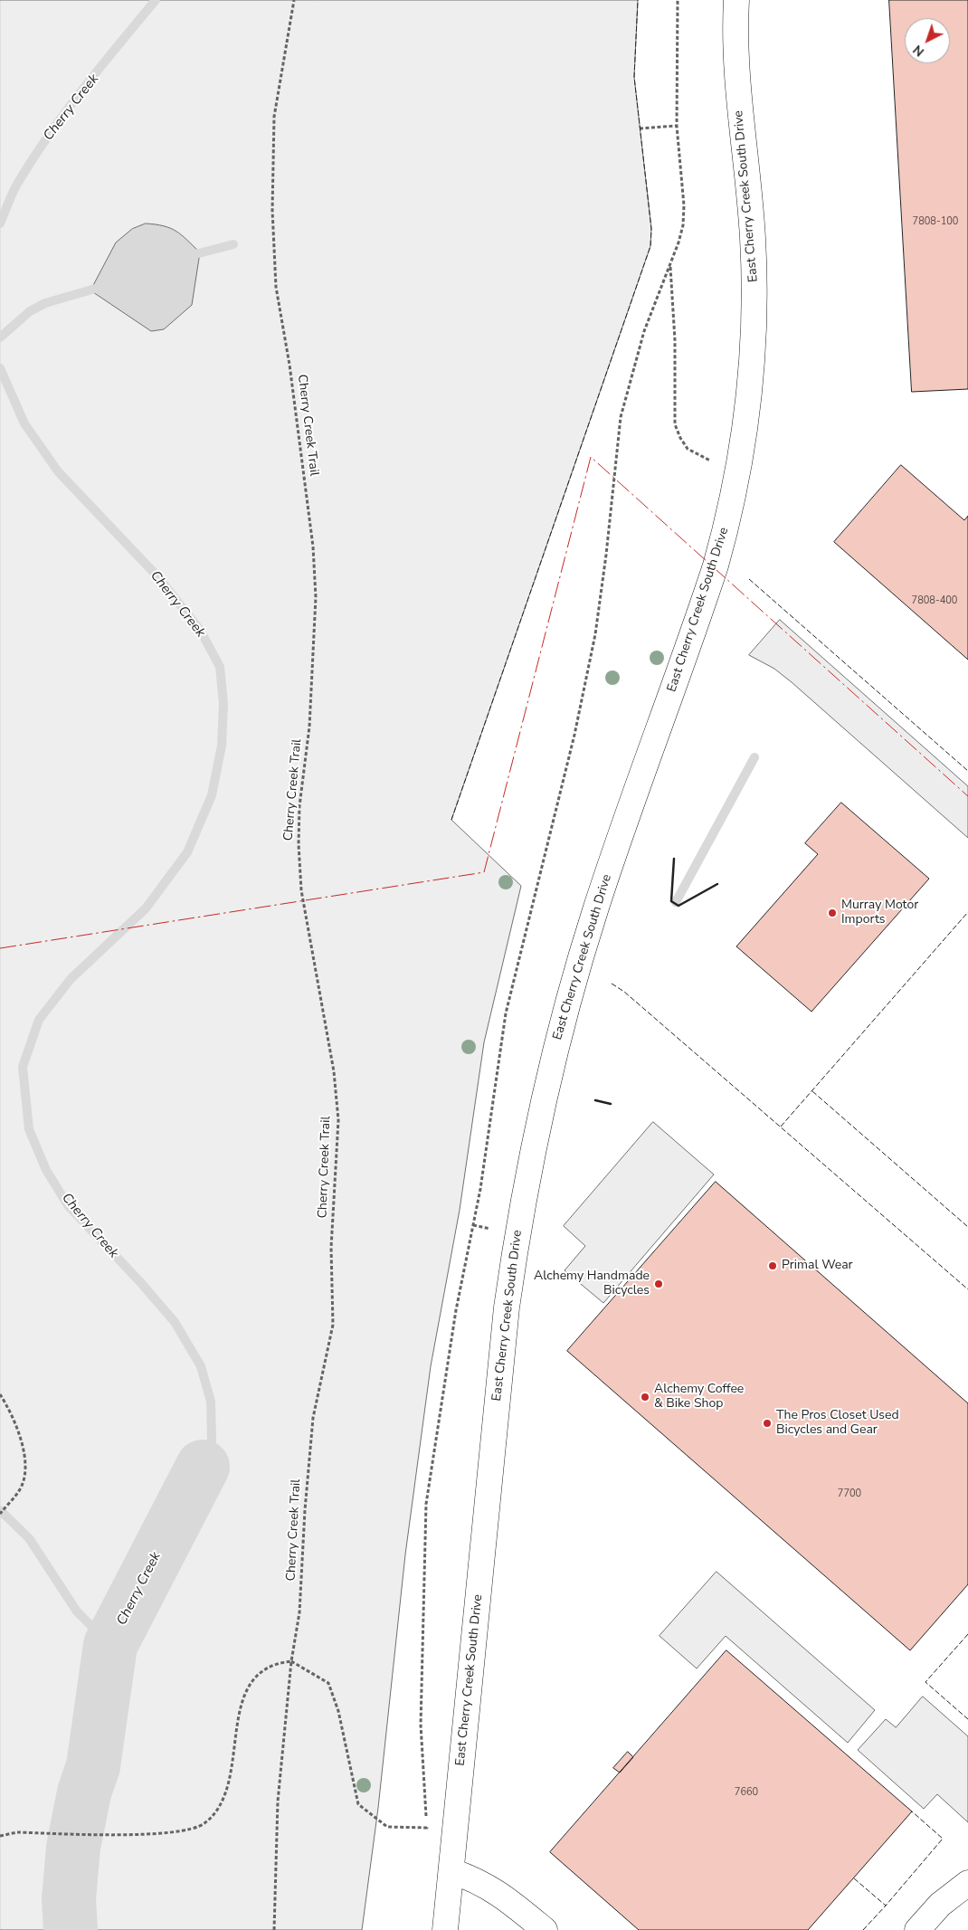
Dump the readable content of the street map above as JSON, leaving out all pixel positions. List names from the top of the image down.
{
  "streets": {
    "street": ["East Cherry Creek South Drive"],
    "path": ["Cherry Creek Trail"]
  },
  "water": ["Cherry Creek"],
  "places": [
    "Murray Motor Imports",
    "Primal Wear",
    "Alchemy Handmade Bicycles",
    "Alchemy Coffee & Bike Shop",
    "The Pros Closet Used Bicycles and Gear"
  ],
  "house_numbers": [
    "7808-100",
    "7808-400",
    "7700",
    "7660"
  ],
  "north": "bottom left"
}
